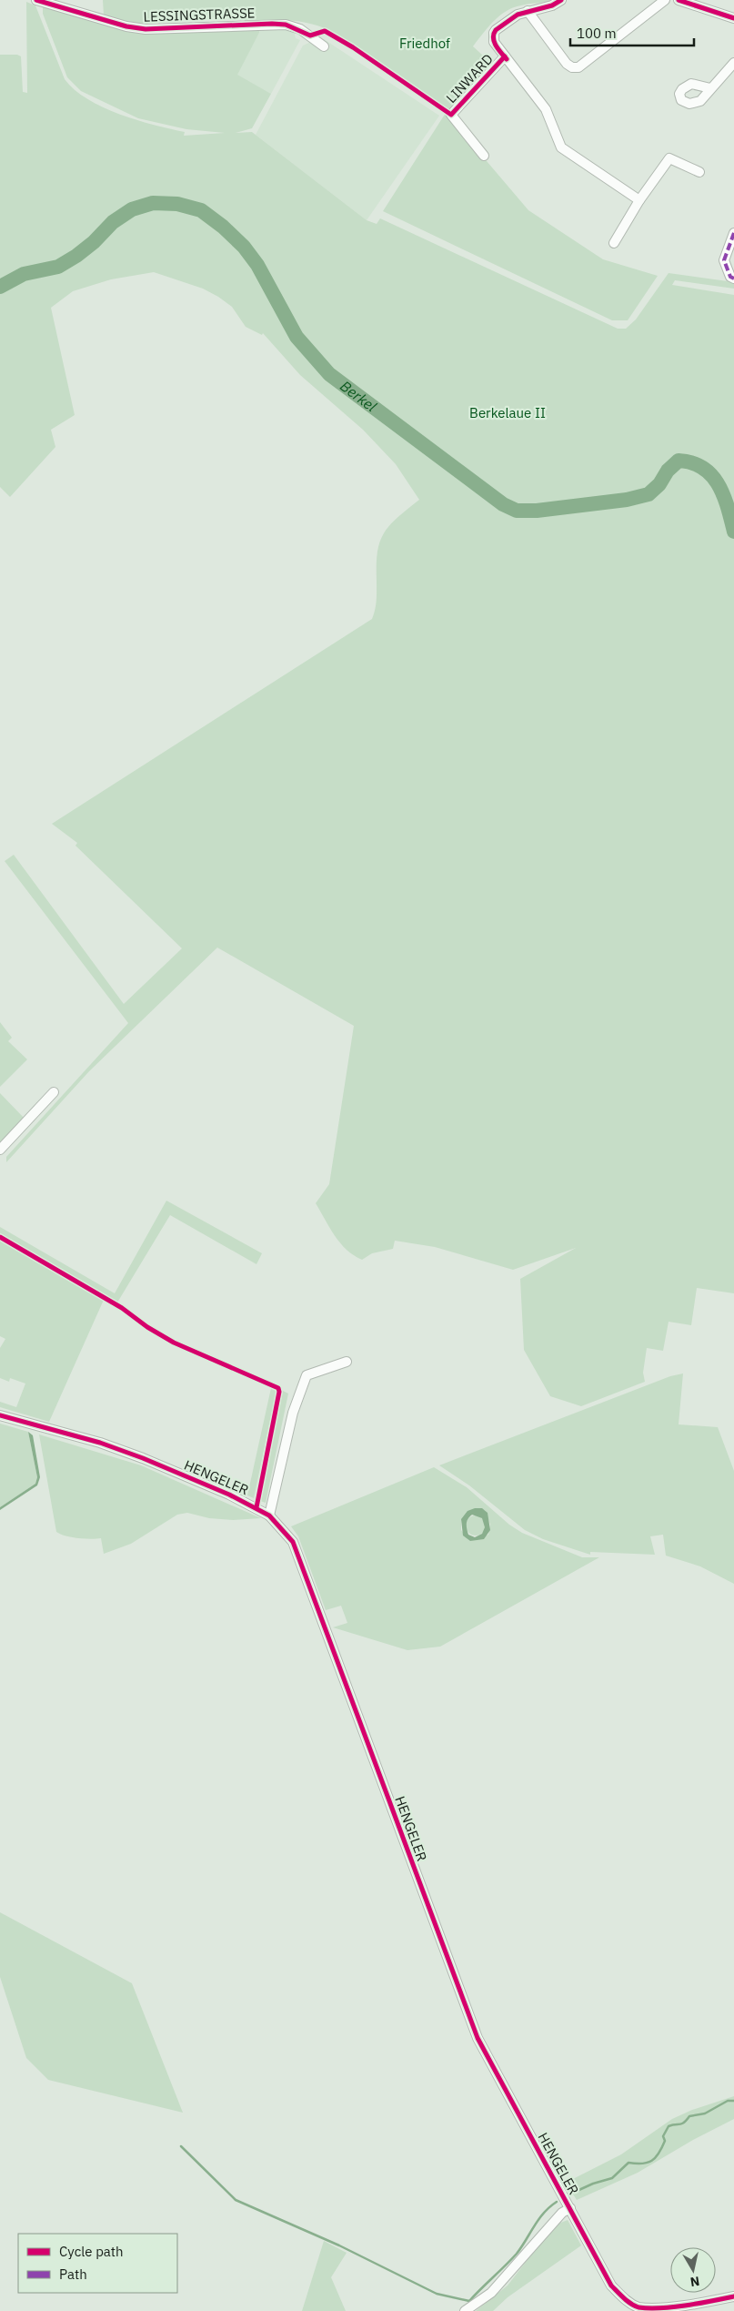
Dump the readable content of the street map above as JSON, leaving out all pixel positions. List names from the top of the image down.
{
  "streets": {
    "street": ["LESSINGSTRASSE", "LINWARD", "HENGELER"]
  },
  "water": ["Berkel"],
  "parks": ["Friedhof", "Berkelaue II"],
  "legend": ["Cycle path", "Path"],
  "scale_bar": "100 m",
  "north": "bottom"
}
